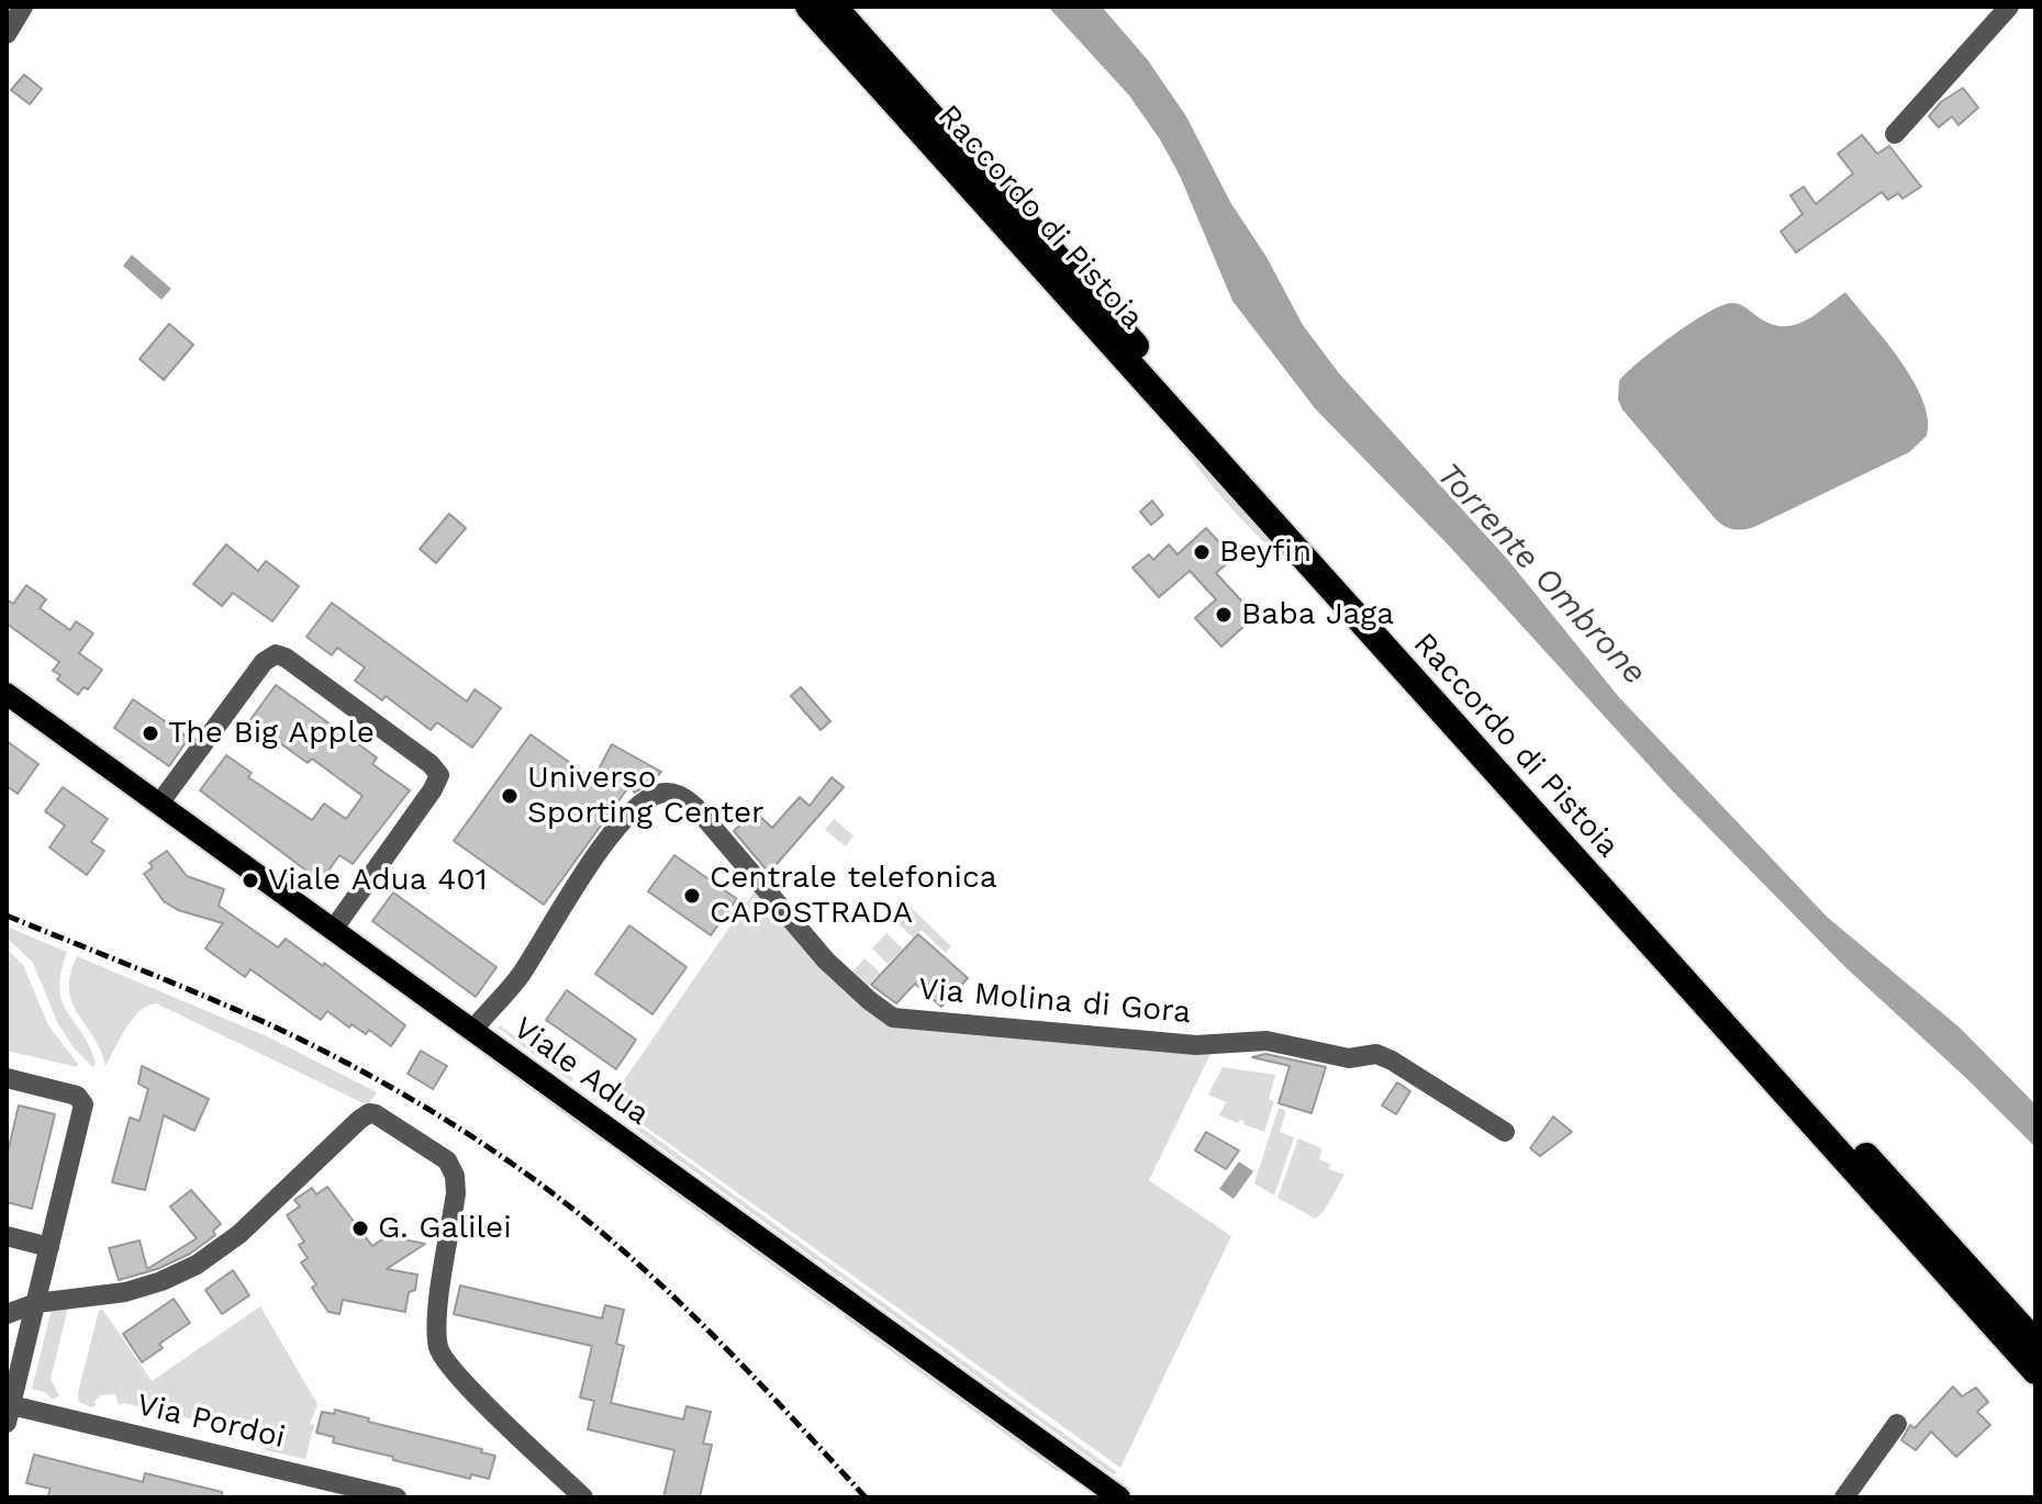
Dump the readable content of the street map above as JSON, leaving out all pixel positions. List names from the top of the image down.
{
  "streets": {
    "highway": ["Raccordo di Pistoia"],
    "main road": ["Viale Adua"],
    "street": ["Via Molina di Gora", "Via Pordoi"]
  },
  "crossings": [
    ["Via Molina di Gora", "Viale Adua"]
  ],
  "water": ["Torrente Ombrone"],
  "places": [
    "Beyfin",
    "Baba Jaga",
    "The Big Apple",
    "Universo Sporting Center",
    "Viale Adua 401",
    "Centrale telefonica CAPOSTRADA",
    "G. Galilei"
  ]
}
